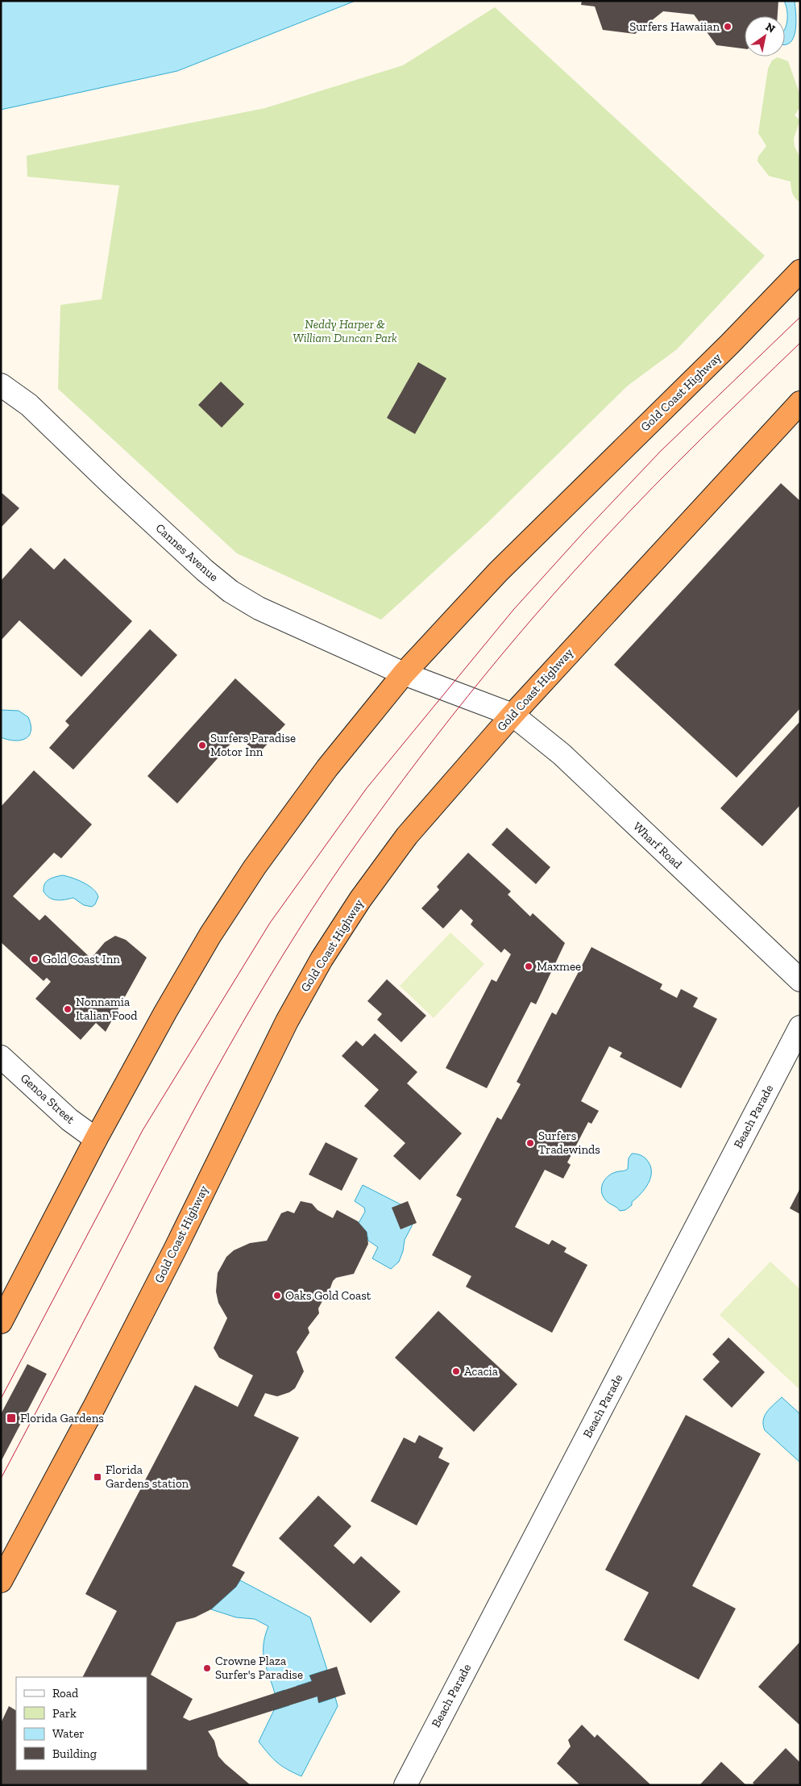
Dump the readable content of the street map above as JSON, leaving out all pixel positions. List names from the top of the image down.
{
  "streets": {
    "highway": ["Gold Coast Highway"],
    "street": [
      "Cannes Avenue",
      "Wharf Road",
      "Genoa Street",
      "Beach Parade"
    ]
  },
  "crossings": [
    ["Gold Coast Highway", "Cannes Avenue"],
    ["Gold Coast Highway", "Wharf Road"],
    ["Gold Coast Highway", "Genoa Street"],
    ["Cannes Avenue", "Wharf Road"]
  ],
  "parks": ["Neddy Harper & William Duncan Park"],
  "places": {
    "other": [
      "Surfers Hawaiian",
      "Surfers Paradise Motor Inn",
      "Gold Coast Inn",
      "Maxmee",
      "Nonnamia Italian Food",
      "Surfers Tradewinds",
      "Oaks Gold Coast",
      "Acacia",
      "Crowne Plaza Surfer's Paradise"
    ],
    "transit": ["Florida Gardens", "Florida Gardens station"]
  },
  "legend": [
    "Road",
    "Park",
    "Water",
    "Building"
  ],
  "north": "top right"
}
